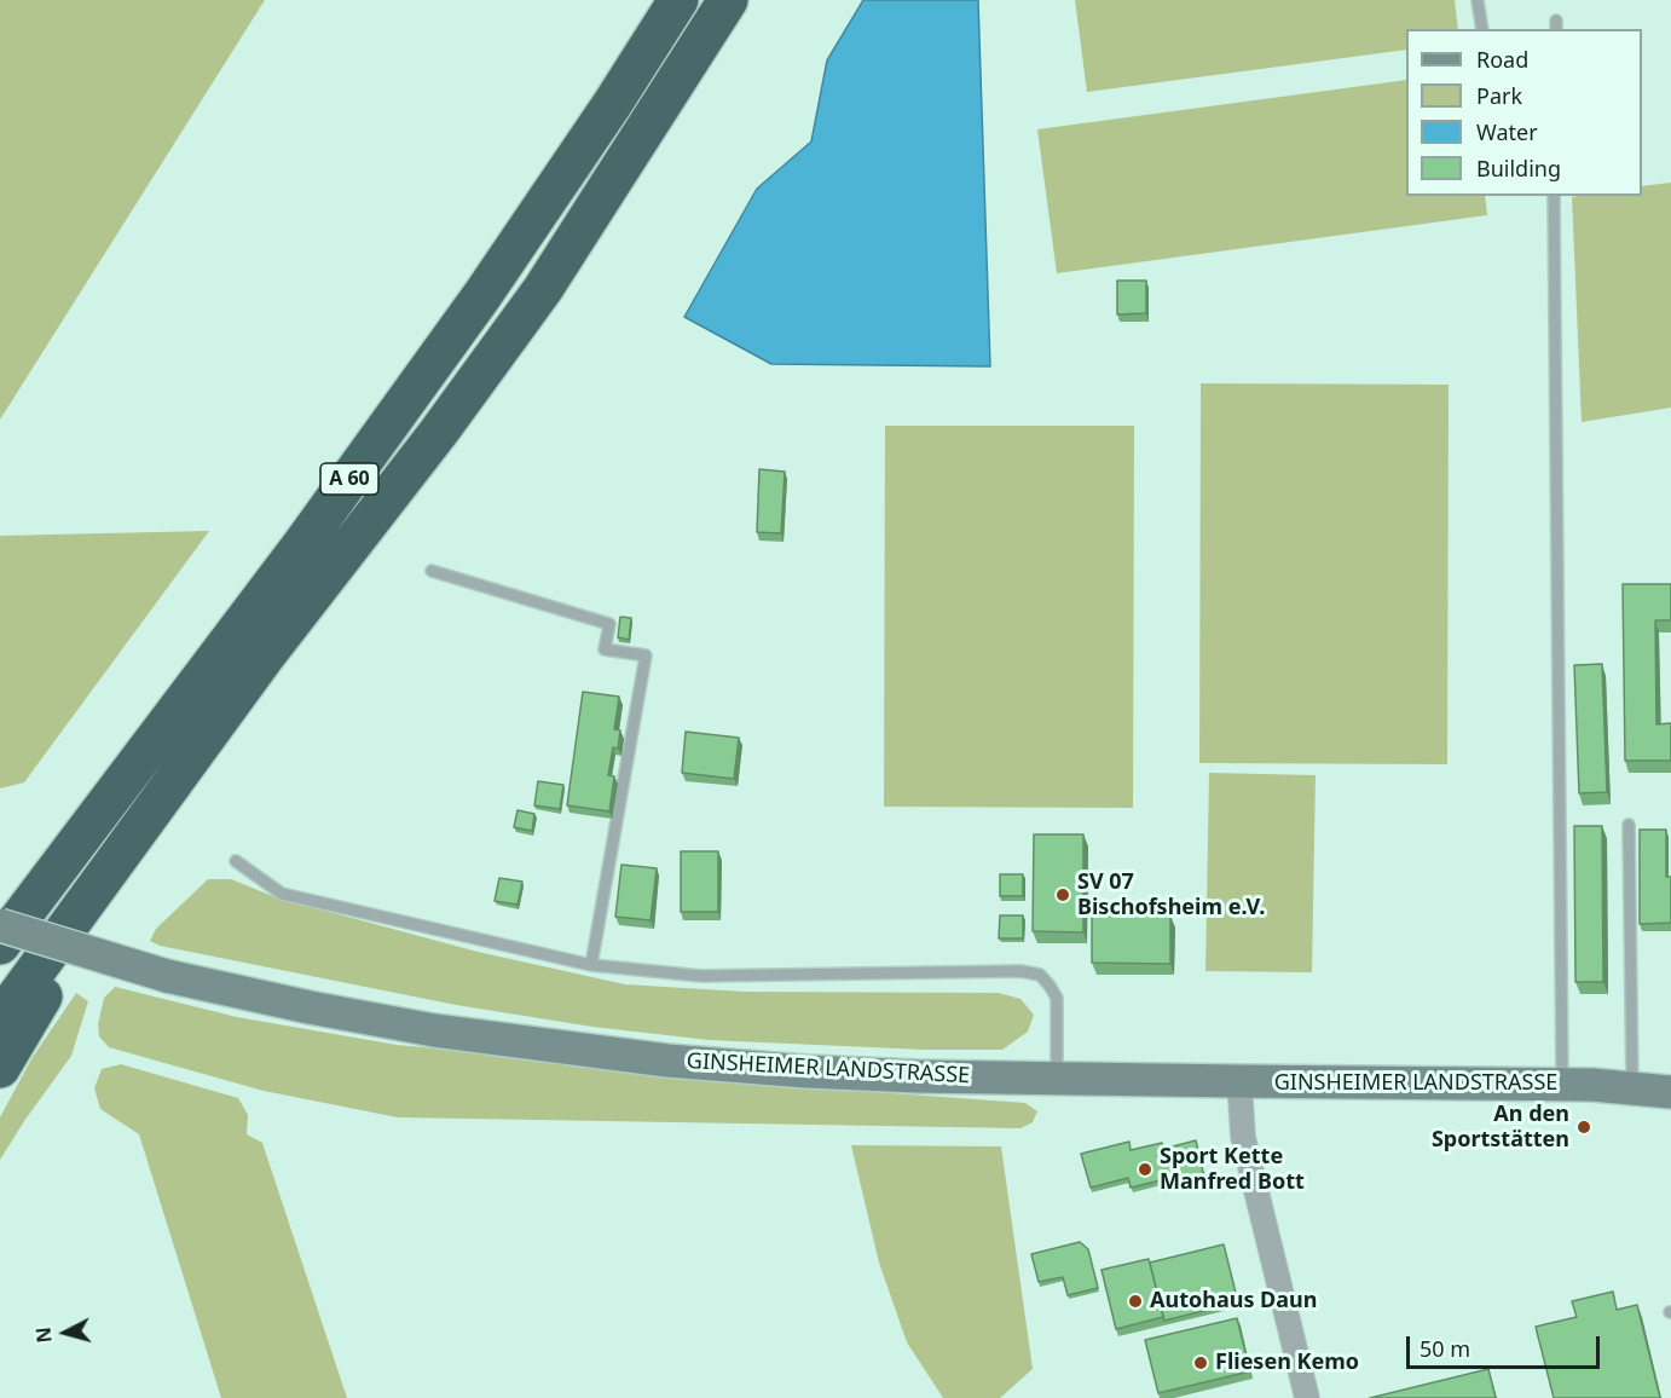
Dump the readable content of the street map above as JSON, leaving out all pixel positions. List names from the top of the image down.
{
  "streets": {
    "highway": ["A 60"],
    "main road": ["GINSHEIMER LANDSTRASSE"]
  },
  "places": [
    "SV 07 Bischofsheim e.V.",
    "An den Sportstätten",
    "Sport Kette Manfred Bott",
    "Autohaus Daun",
    "Fliesen Kemo"
  ],
  "legend": [
    "Road",
    "Park",
    "Water",
    "Building"
  ],
  "scale_bar": "50 m",
  "north": "left"
}
